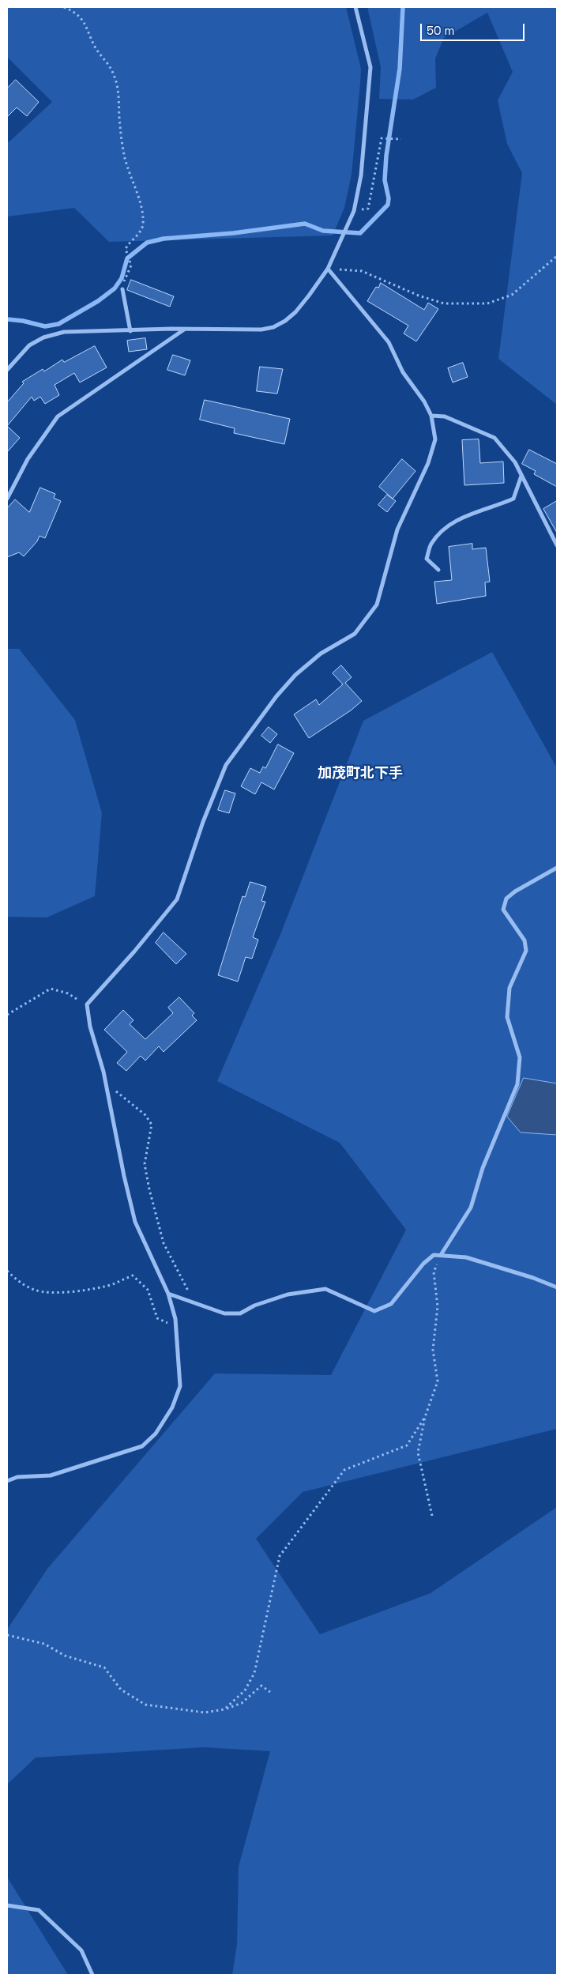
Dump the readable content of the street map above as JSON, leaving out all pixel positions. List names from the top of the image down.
{
  "districts": ["加茂町北下手"],
  "scale_bar": "50 m"
}
